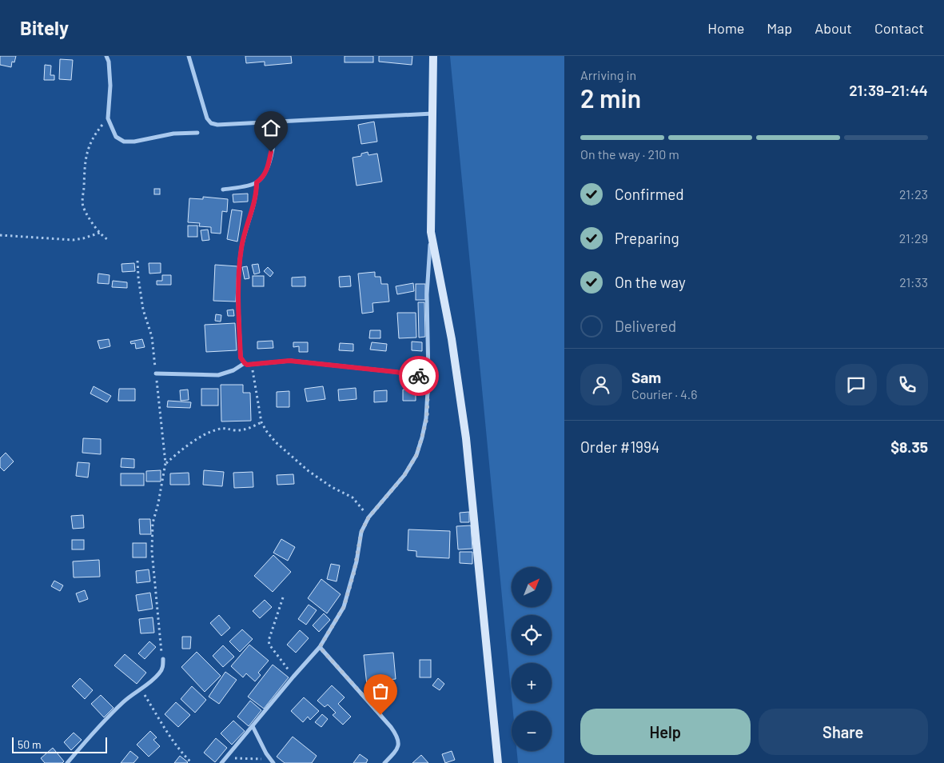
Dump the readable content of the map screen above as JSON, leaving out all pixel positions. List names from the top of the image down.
{
  "scale_bar": "50 m",
  "north": "top right",
  "page": {
    "header": "Bitely",
    "nav": [
      "Home",
      "Map",
      "About",
      "Contact"
    ],
    "heading": ["2 min", "Arriving in", "21:39–21:44"],
    "panel": [
      "Sam",
      "Courier · 4.6",
      "Order #1994",
      "$8.35"
    ],
    "bar": "On the way · 210 m",
    "list": [
      ["Confirmed", "21:23"],
      ["Preparing", "21:29"],
      ["On the way", "21:33"],
      "Delivered"
    ],
    "map_buttons": ["+", "−"],
    "buttons": ["Help", "Share"],
    "scale": "50 m"
  }
}
